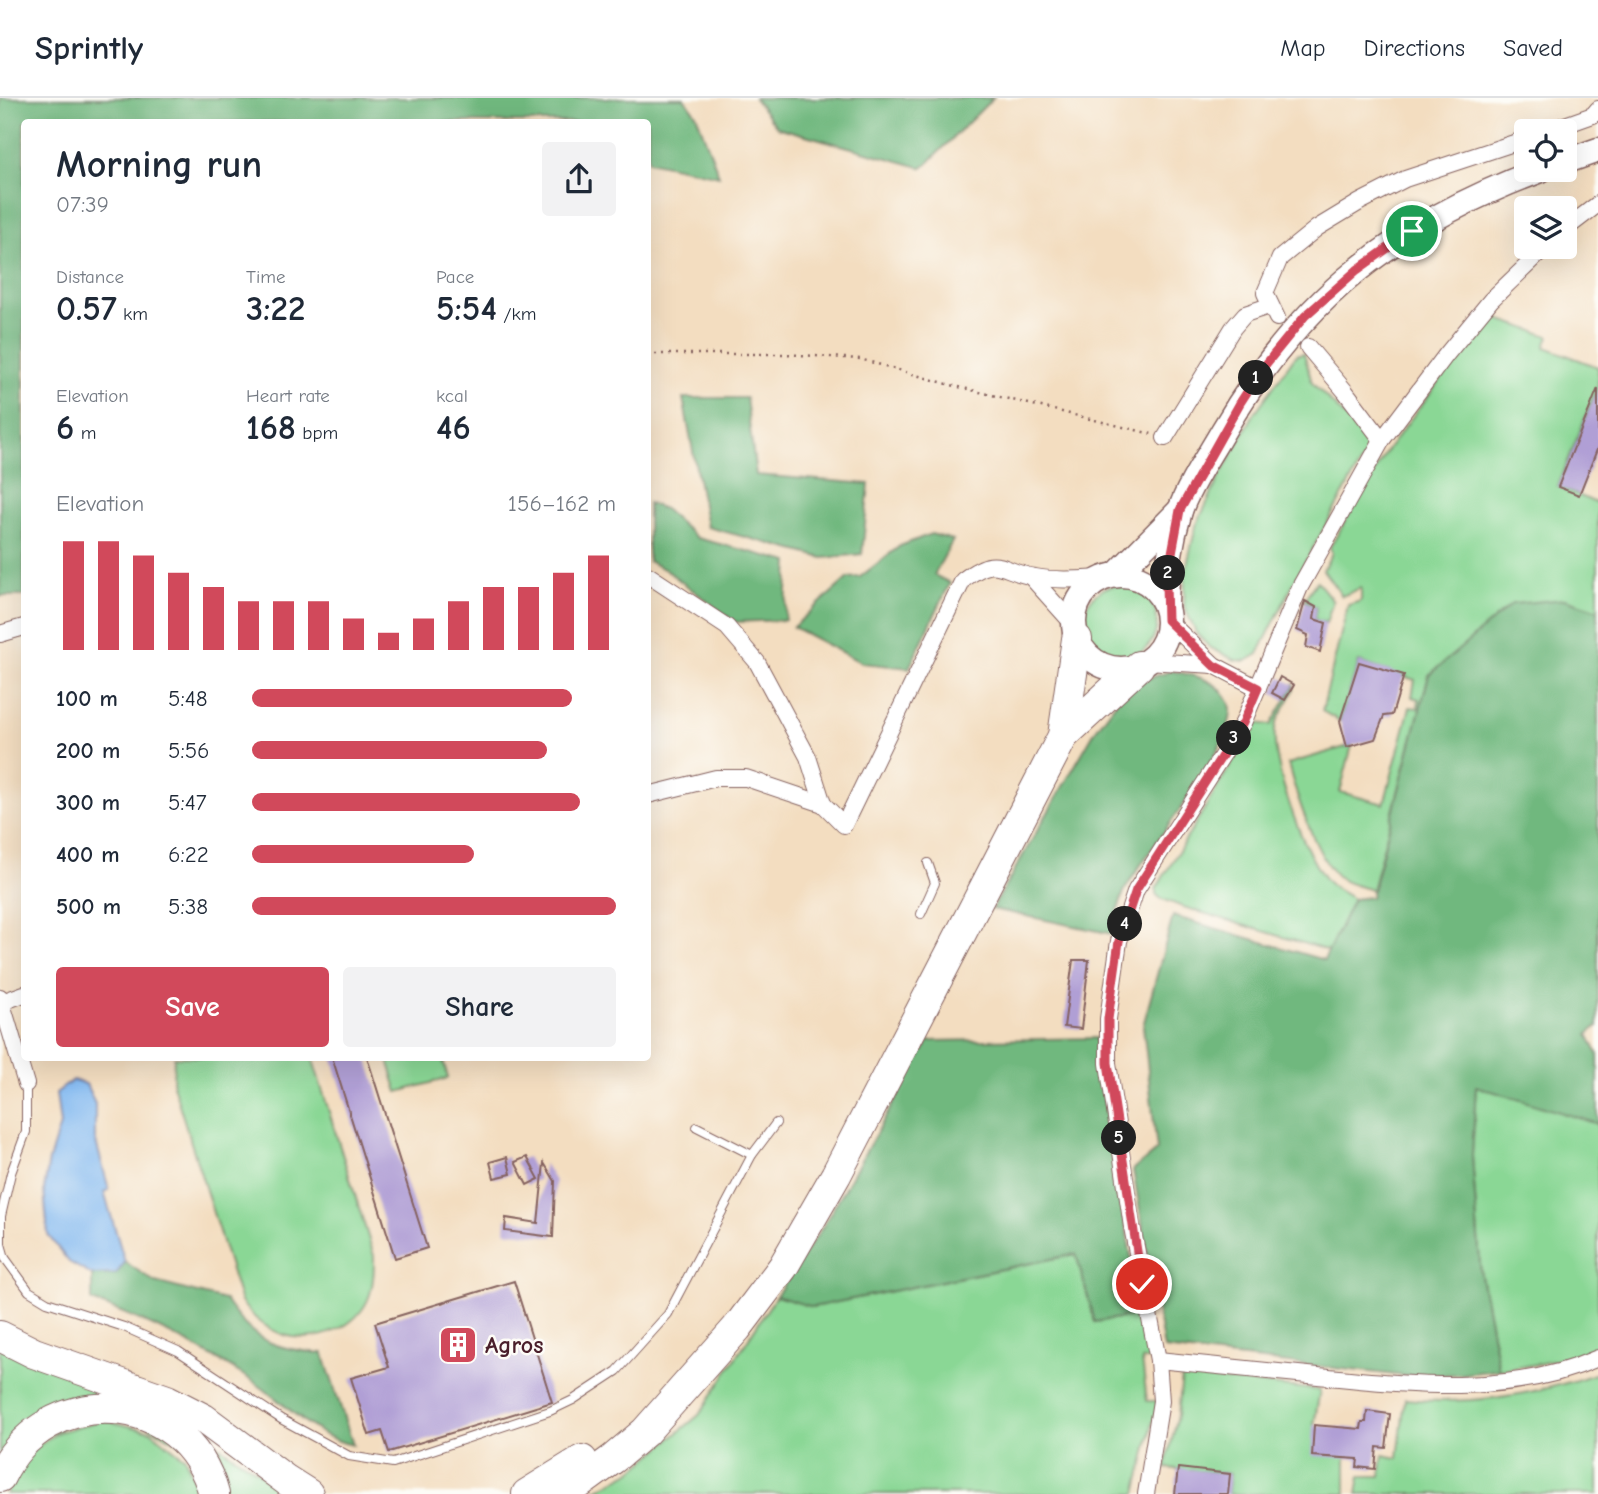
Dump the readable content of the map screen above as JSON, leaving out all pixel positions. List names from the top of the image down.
{
  "places": {
    "building": ["Agros"]
  },
  "page": {
    "header": "Sprintly",
    "nav": ["Map", "Directions", "Saved"],
    "heading": ["Morning run", "07:39"],
    "stats": [
      ["Distance", "0.57 km"],
      ["Time", "3:22"],
      ["Pace", "5:54 /km"],
      ["Elevation", "6 m"],
      ["Heart rate", "168 bpm"],
      ["kcal", "46"]
    ],
    "pins": [
      "1",
      "2",
      "3",
      "4",
      "5"
    ],
    "chart": ["Elevation", "156–162 m"],
    "list": [
      {
        "name": "100 m",
        "note": "5:48"
      },
      {
        "name": "200 m",
        "note": "5:56"
      },
      {
        "name": "300 m",
        "note": "5:47"
      },
      {
        "name": "400 m",
        "note": "6:22"
      },
      {
        "name": "500 m",
        "note": "5:38"
      }
    ],
    "buttons": ["Save", "Share"]
  }
}
